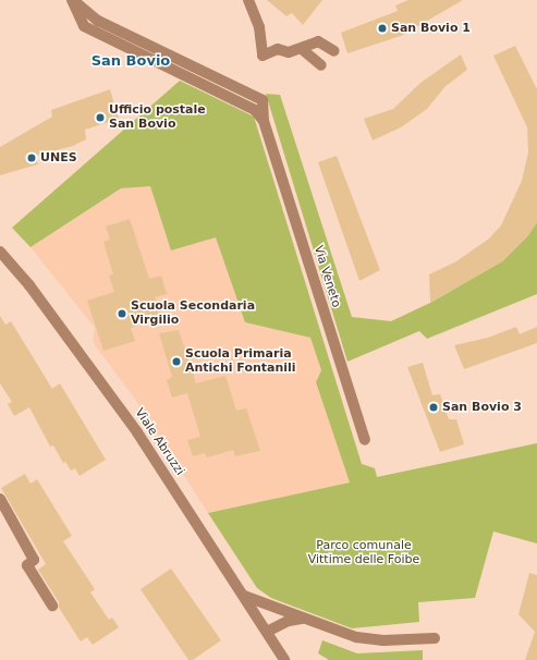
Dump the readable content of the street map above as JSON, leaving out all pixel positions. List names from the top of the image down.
{
  "streets": {
    "street": ["Via Veneto", "Viale Abruzzi"]
  },
  "districts": ["San Bovio"],
  "parks": ["Parco comunale Vittime delle Foibe"],
  "places": [
    "San Bovio 1",
    "Ufficio postale San Bovio",
    "UNES",
    "Scuola Secondaria Virgilio",
    "Scuola Primaria Antichi Fontanili",
    "San Bovio 3"
  ]
}
